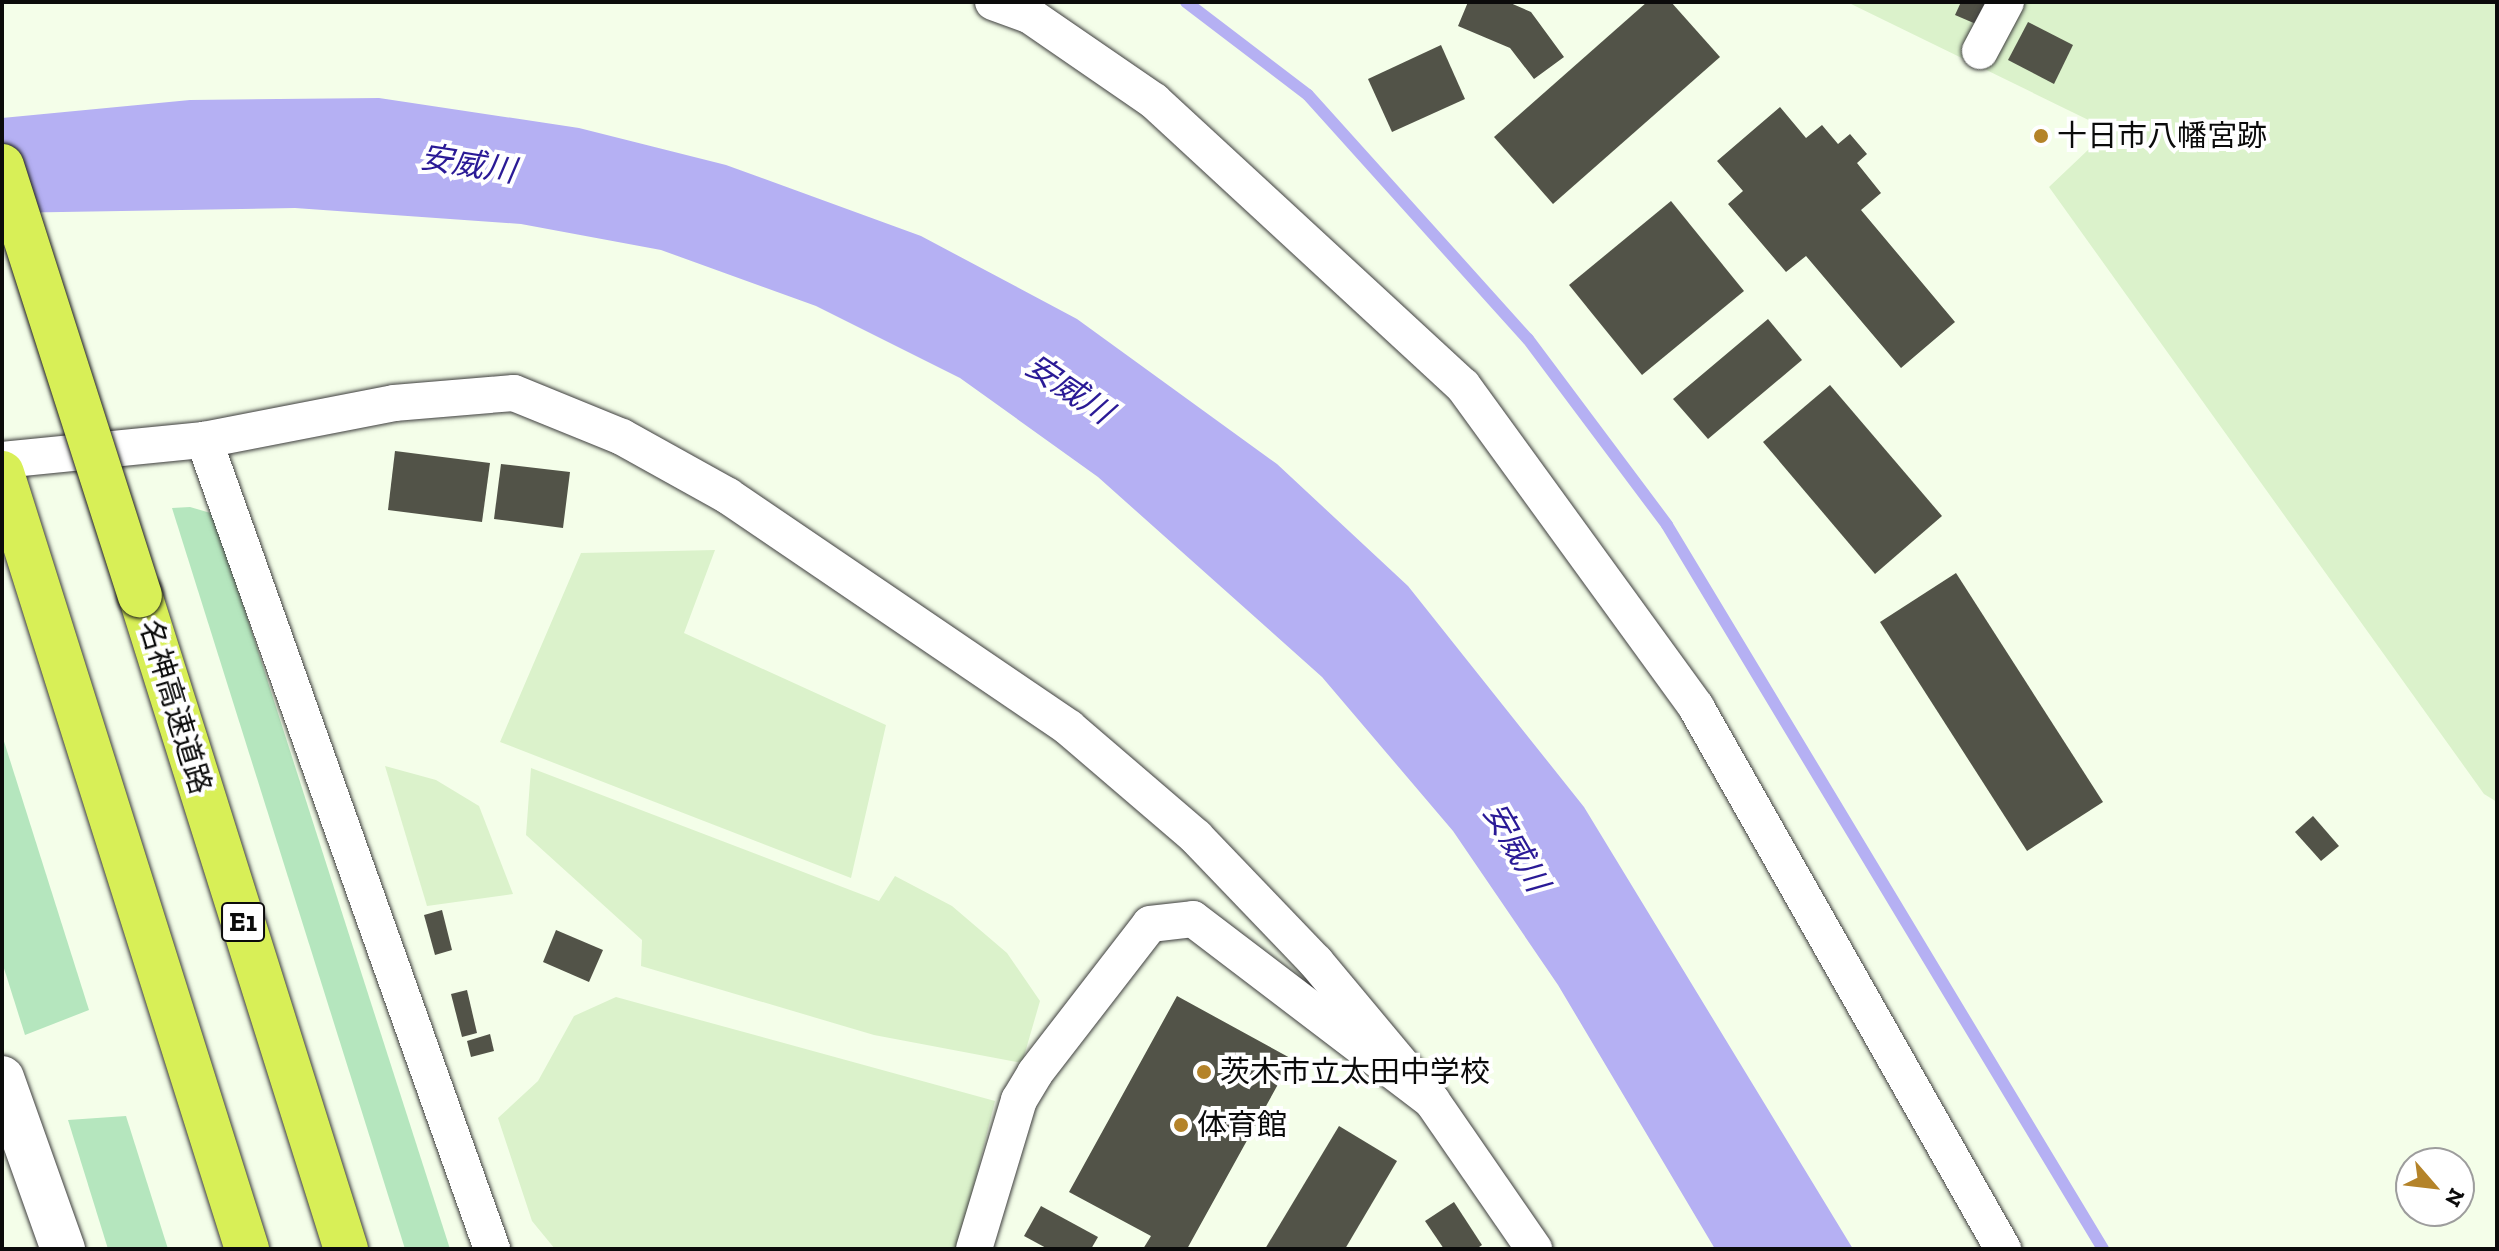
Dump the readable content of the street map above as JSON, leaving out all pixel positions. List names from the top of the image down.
{
  "streets": {
    "highway": ["名神高速道路", "E1"]
  },
  "water": ["安威川"],
  "places": ["十日市八幡宮跡", "茨木市立太田中学校", "体育館"],
  "north": "bottom right"
}
